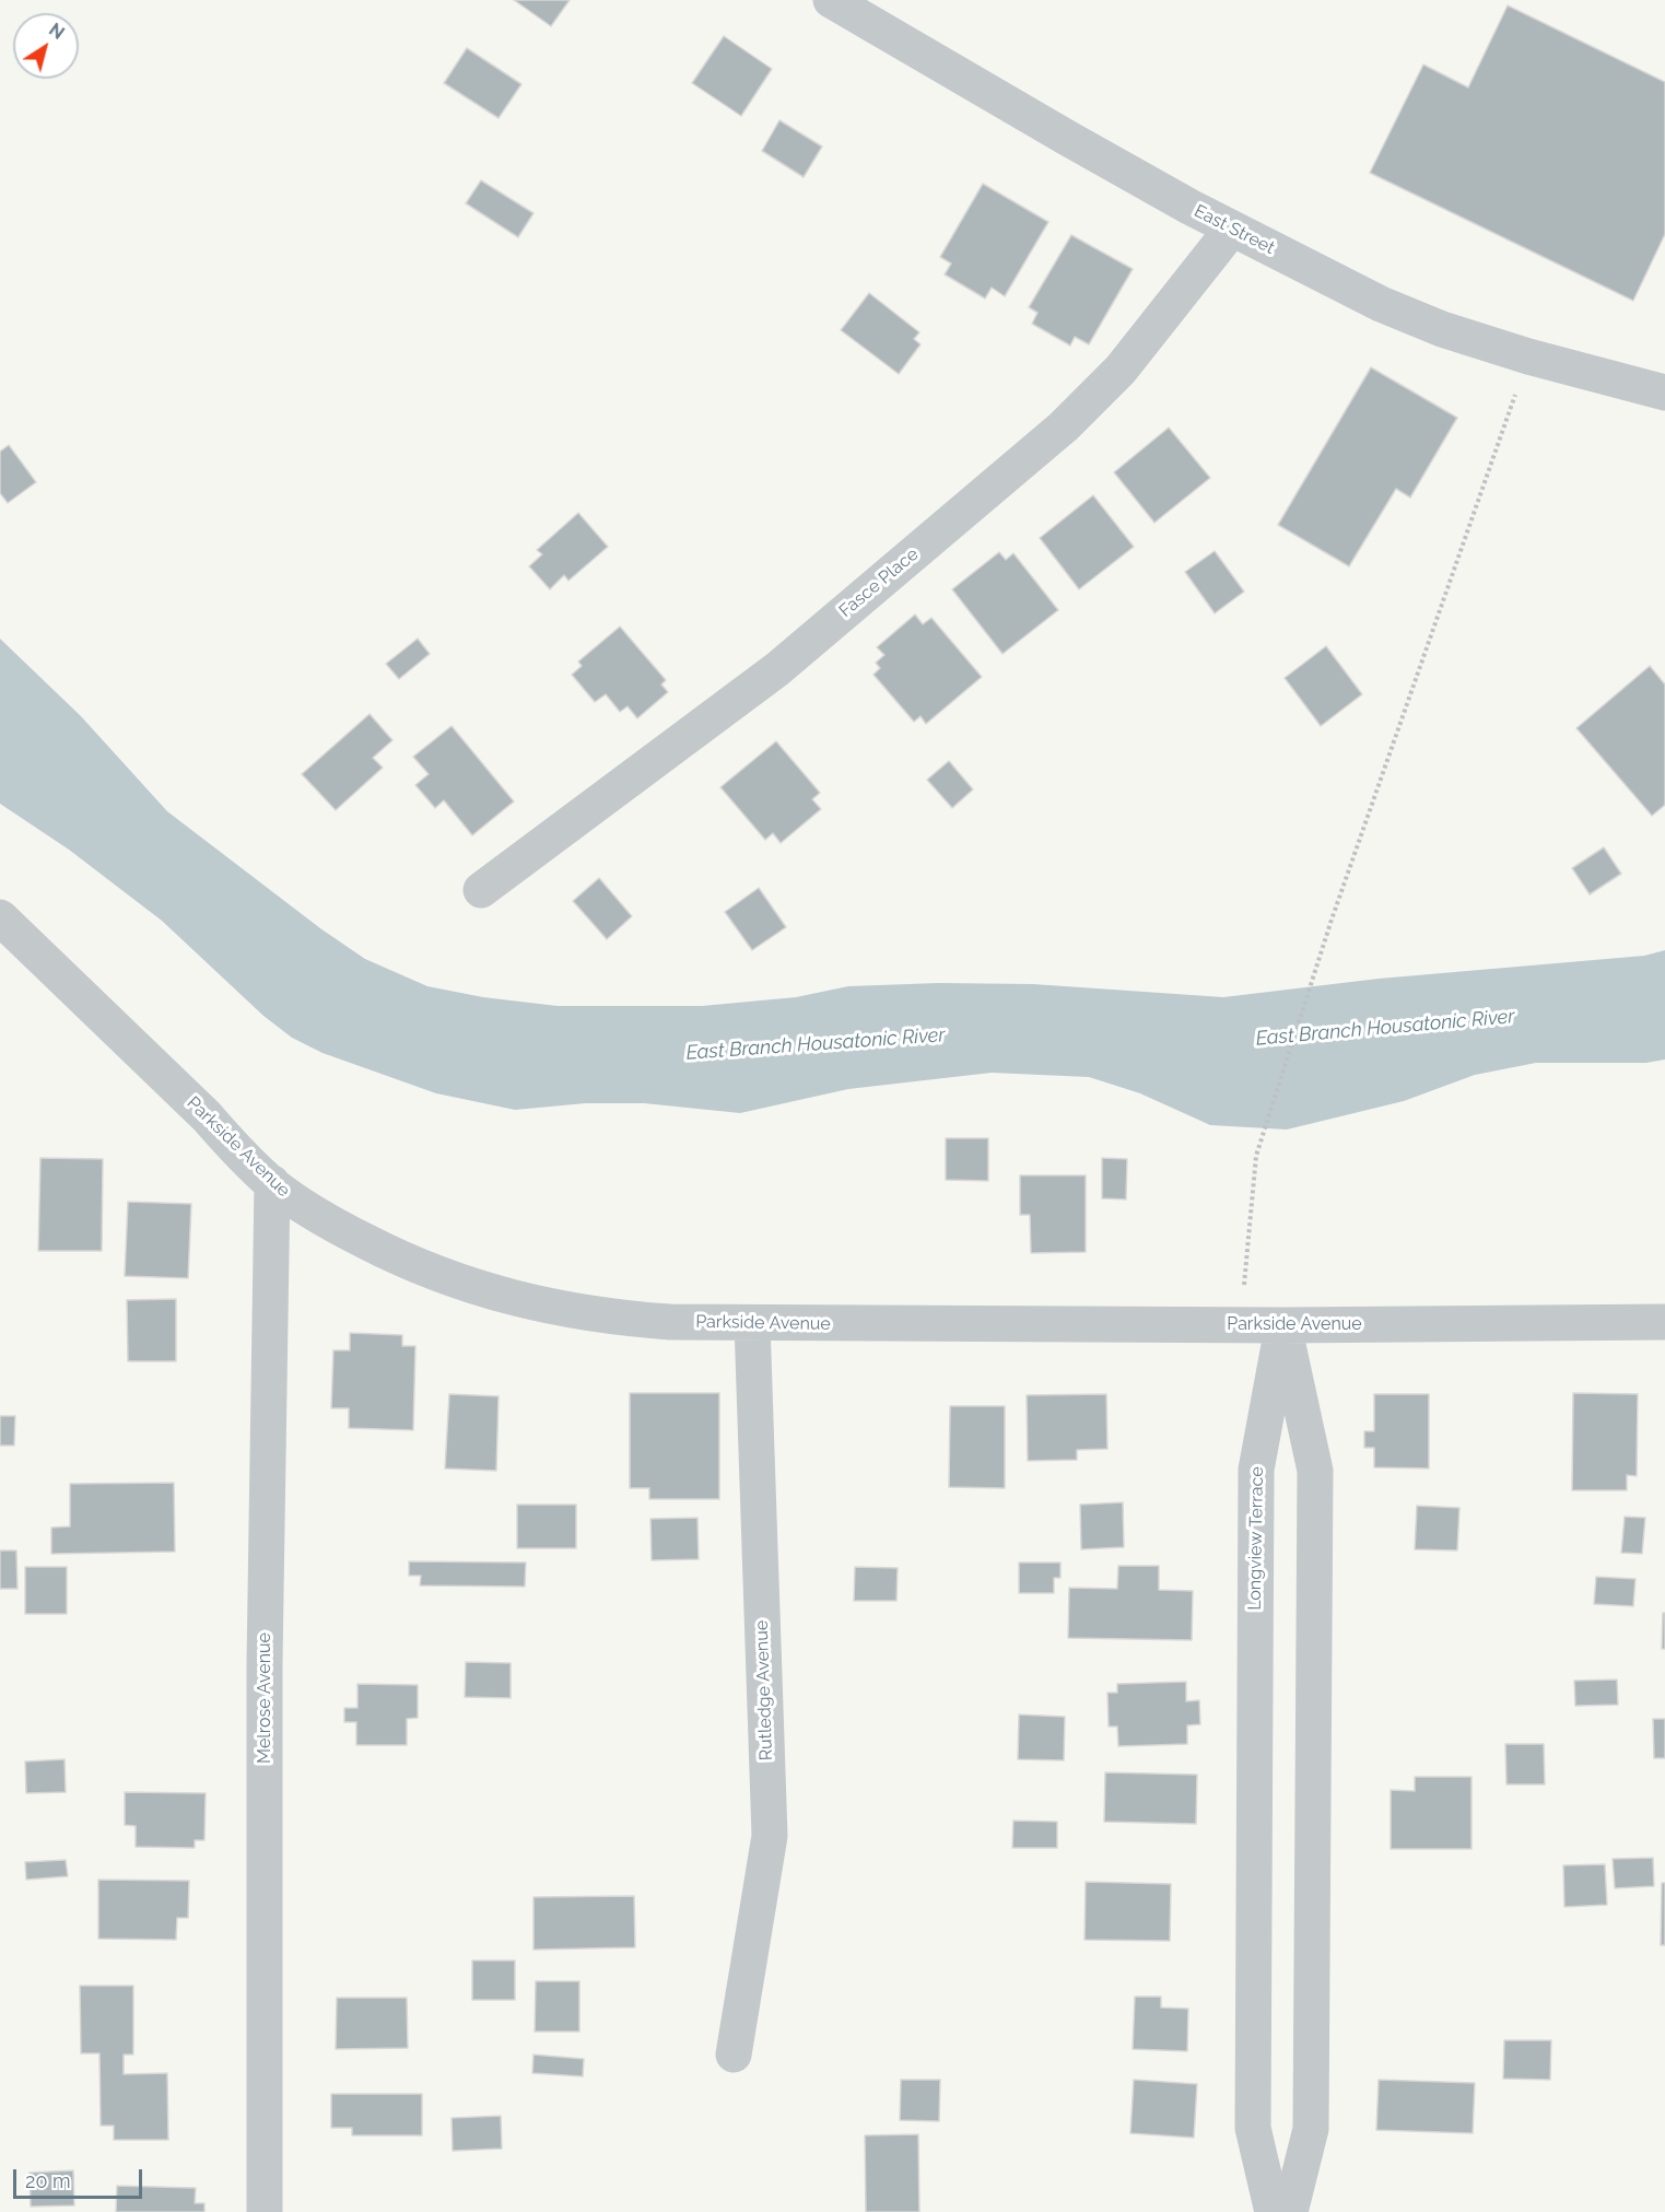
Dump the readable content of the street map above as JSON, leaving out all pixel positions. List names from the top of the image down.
{
  "streets": {
    "street": [
      "East Street",
      "Fasce Place",
      "Parkside Avenue",
      "Longview Terrace",
      "Rutledge Avenue",
      "Melrose Avenue"
    ]
  },
  "crossings": [
    ["East Street", "Fasce Place"],
    ["Parkside Avenue", "Longview Terrace"],
    ["Parkside Avenue", "Rutledge Avenue"],
    ["Parkside Avenue", "Melrose Avenue"]
  ],
  "water": ["East Branch Housatonic River"],
  "scale_bar": "20 m",
  "north": "top right"
}
